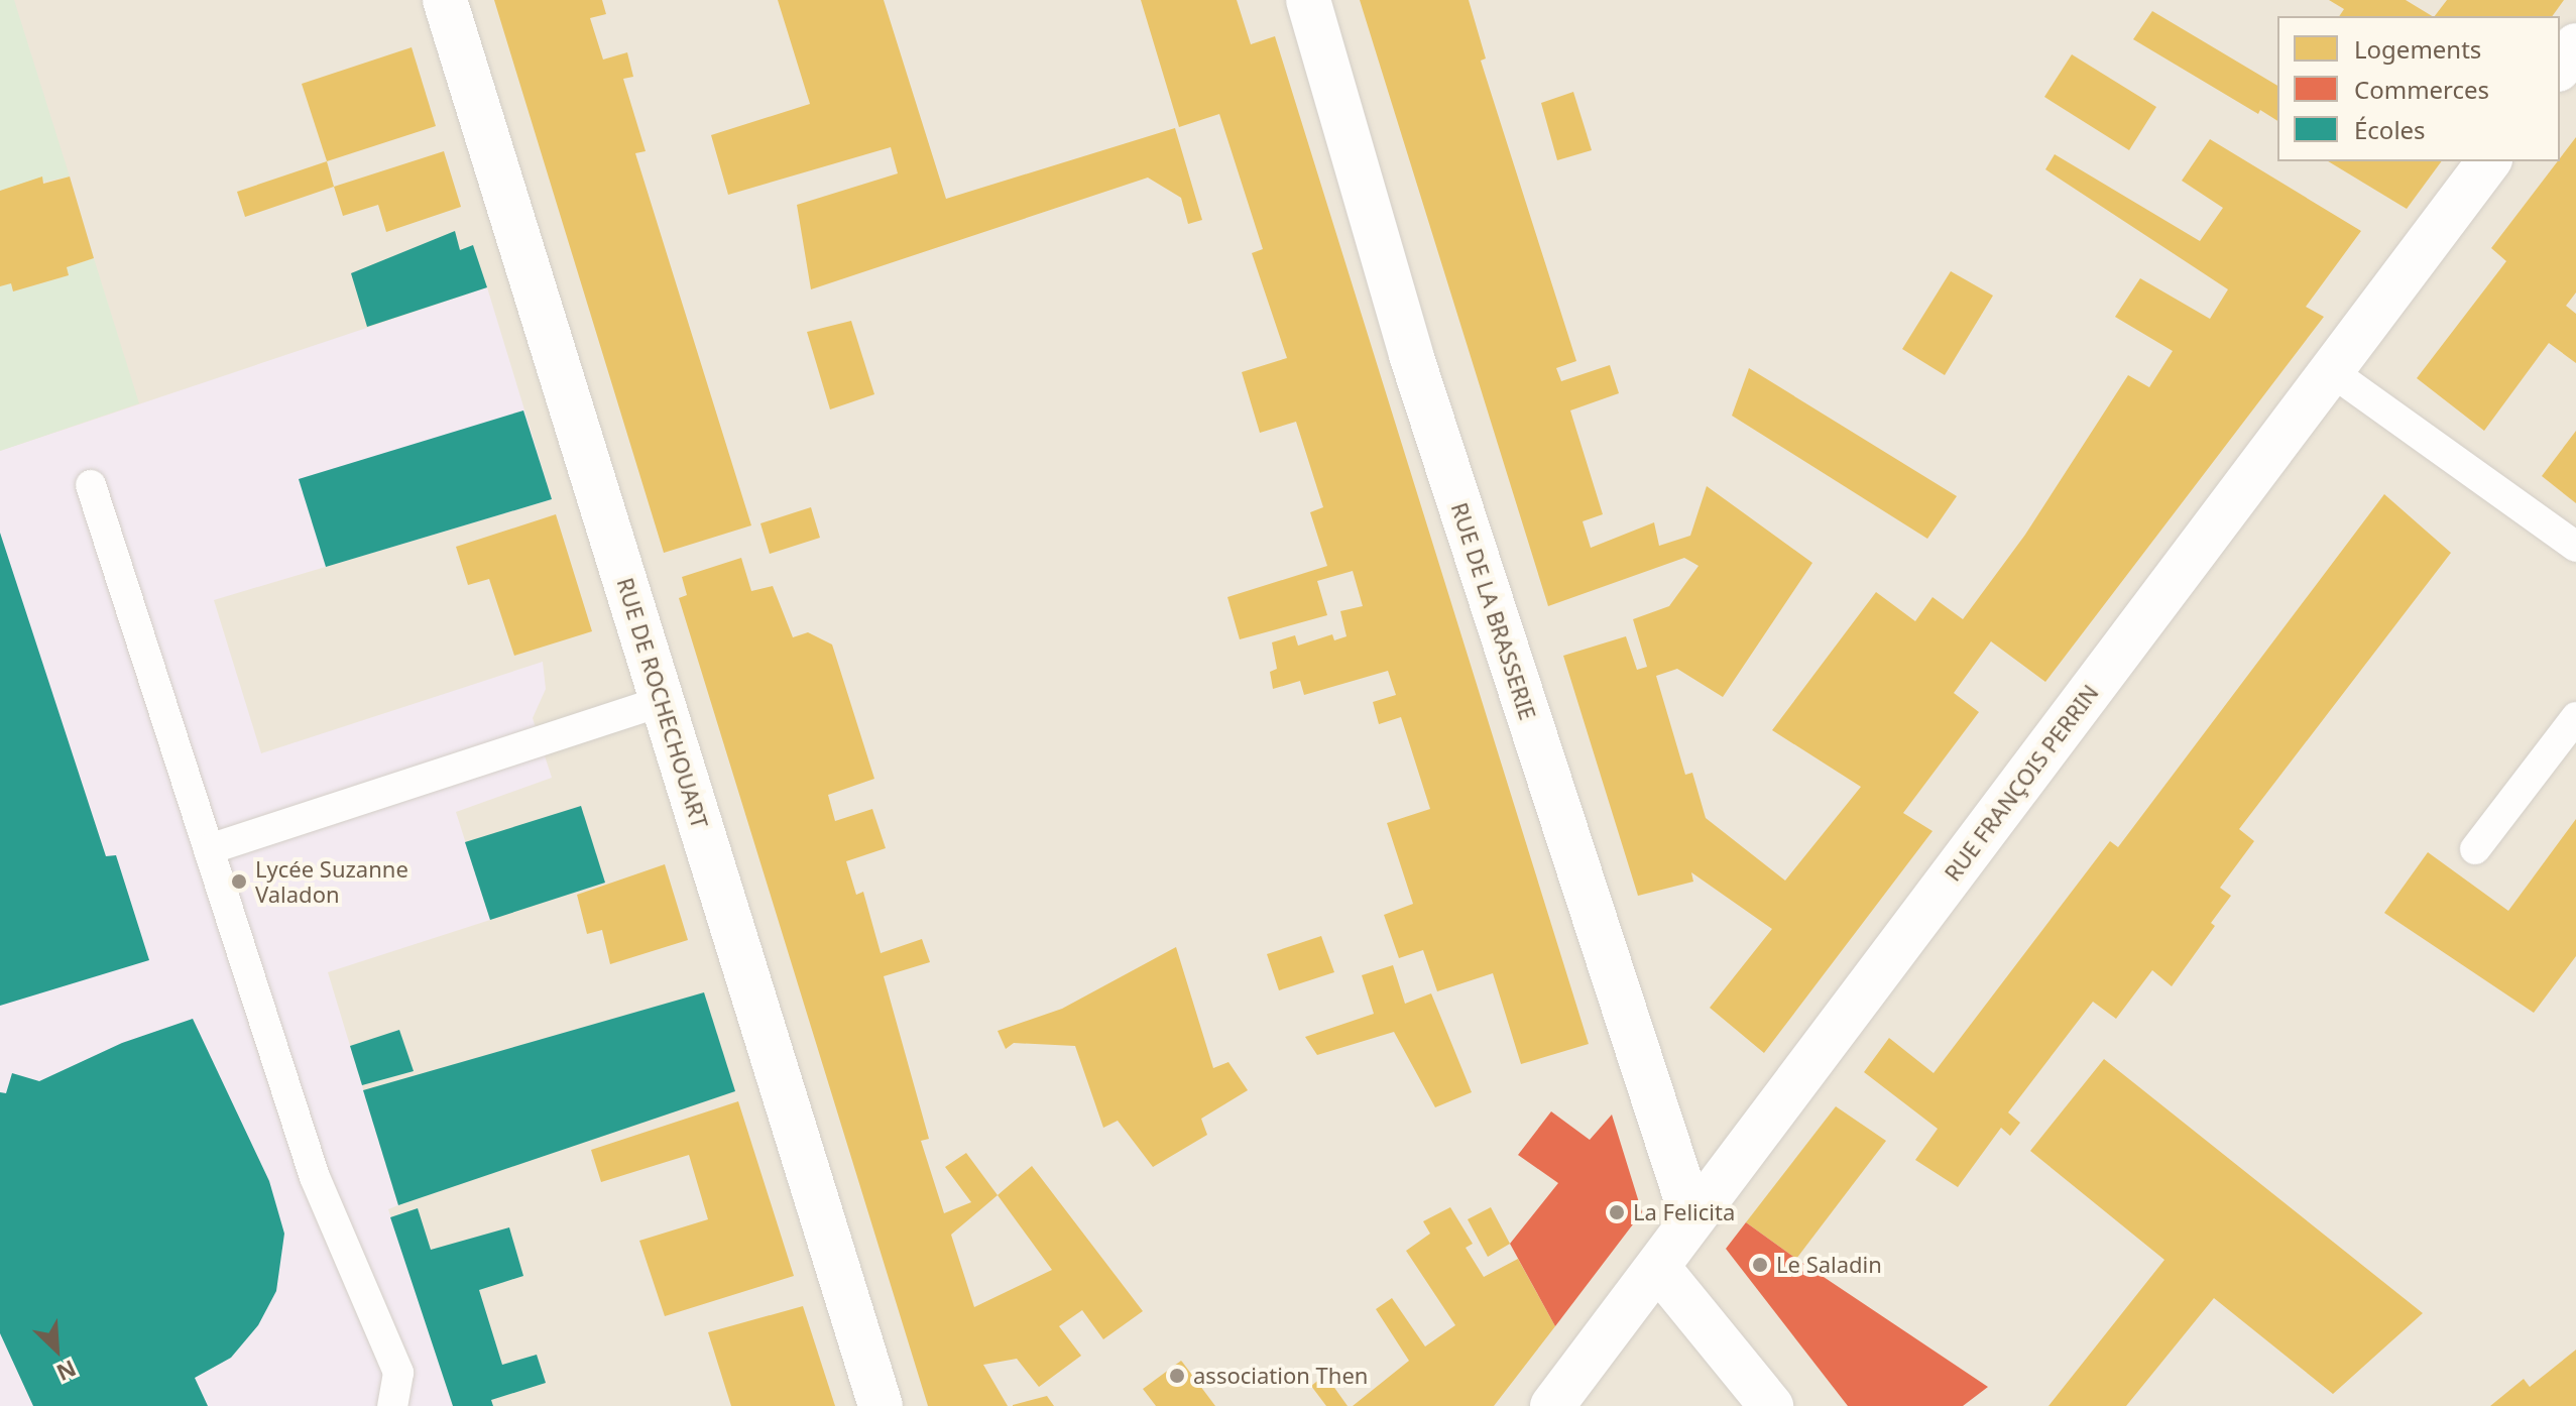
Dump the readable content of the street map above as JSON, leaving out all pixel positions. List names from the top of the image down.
{
  "streets": {
    "street": ["RUE DE LA BRASSERIE", "RUE DE ROCHECHOUART", "RUE FRANÇOIS PERRIN"]
  },
  "crossings": [
    ["RUE DE LA BRASSERIE", "RUE FRANÇOIS PERRIN"]
  ],
  "places": [
    "Lycée Suzanne Valadon",
    "La Felicita",
    "Le Saladin",
    "association Then"
  ],
  "legend": ["Logements", "Commerces", "Écoles"],
  "north": "bottom right"
}
